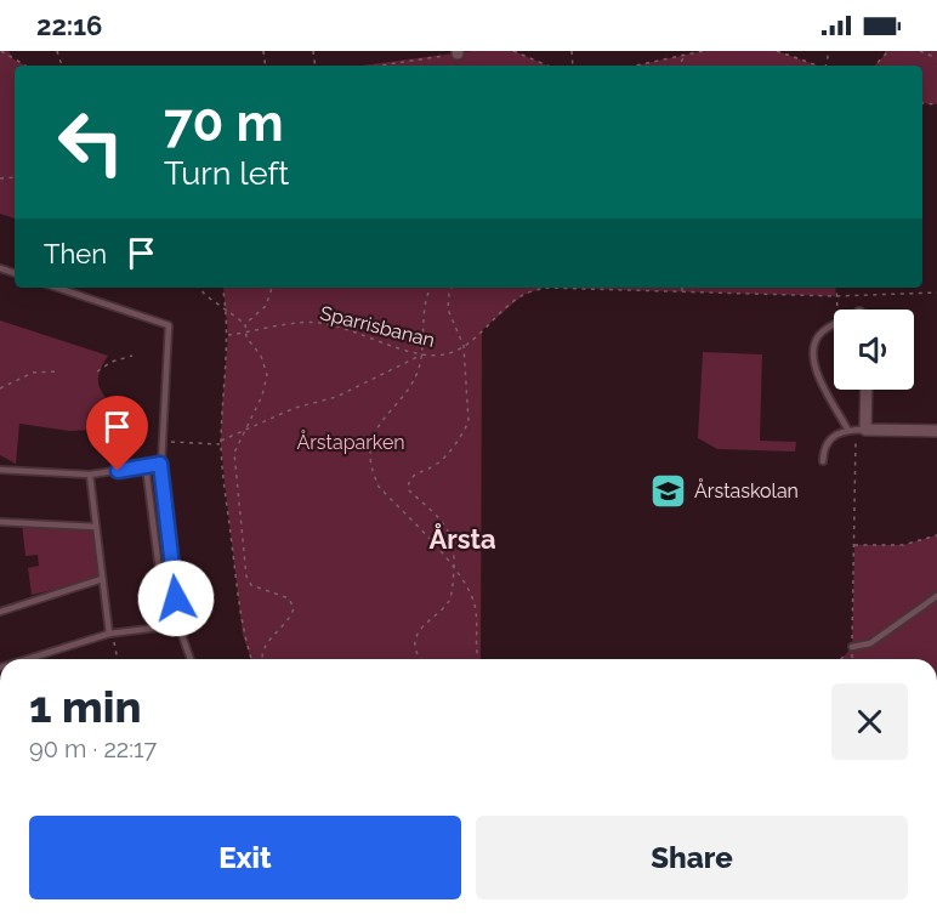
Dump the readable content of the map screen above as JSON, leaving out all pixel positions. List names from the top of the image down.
{
  "streets": {
    "path": ["Sparrisbanan"]
  },
  "districts": ["Årsta"],
  "parks": ["Årstaparken"],
  "places": {
    "school or university": ["Årstaskolan"]
  },
  "page": {
    "status": "22:16",
    "turn": ["70 m", "Turn left"],
    "then": "Then",
    "heading": ["1 min", "90 m · 22:17"],
    "buttons": ["Exit", "Share"]
  }
}
